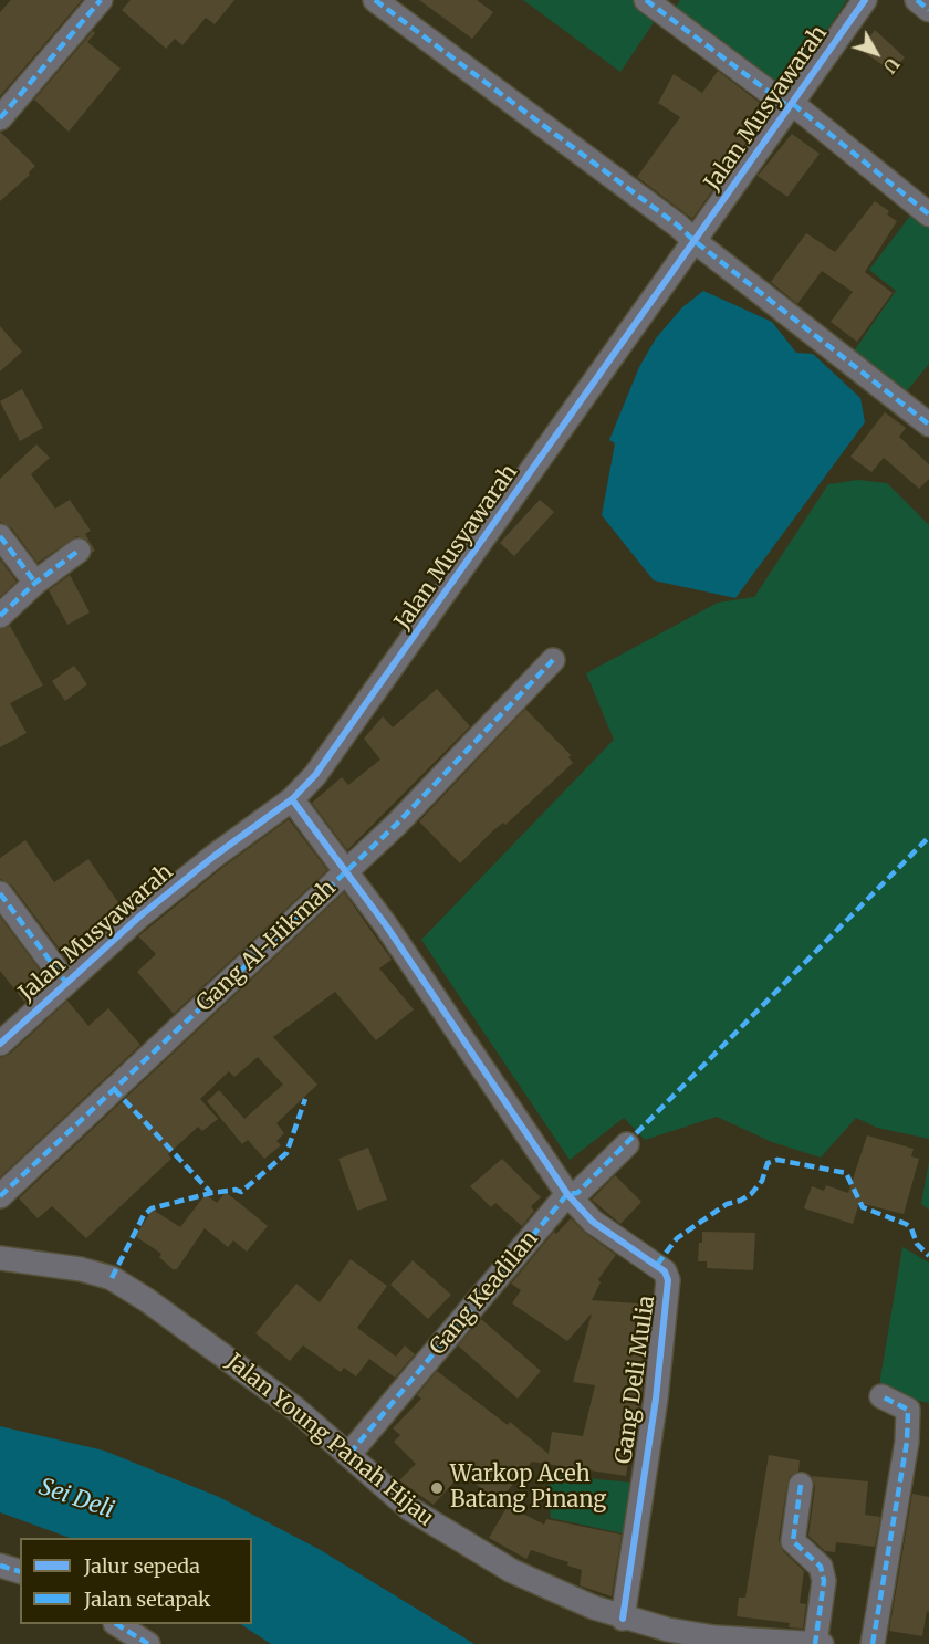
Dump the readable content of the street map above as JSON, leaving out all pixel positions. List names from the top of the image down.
{
  "streets": {
    "street": [
      "Jalan Musyawarah",
      "Gang Al-Hikmah",
      "Gang Keadilan",
      "Gang Deli Mulia",
      "Jalan Young Panah Hijau"
    ]
  },
  "crossings": [
    ["Gang Keadilan", "Gang Deli Mulia"],
    ["Gang Keadilan", "Jalan Young Panah Hijau"],
    ["Gang Deli Mulia", "Jalan Young Panah Hijau"]
  ],
  "water": ["Sei Deli"],
  "places": ["Warkop Aceh Batang Pinang"],
  "legend": ["Jalur sepeda", "Jalan setapak"],
  "north": "bottom right"
}
